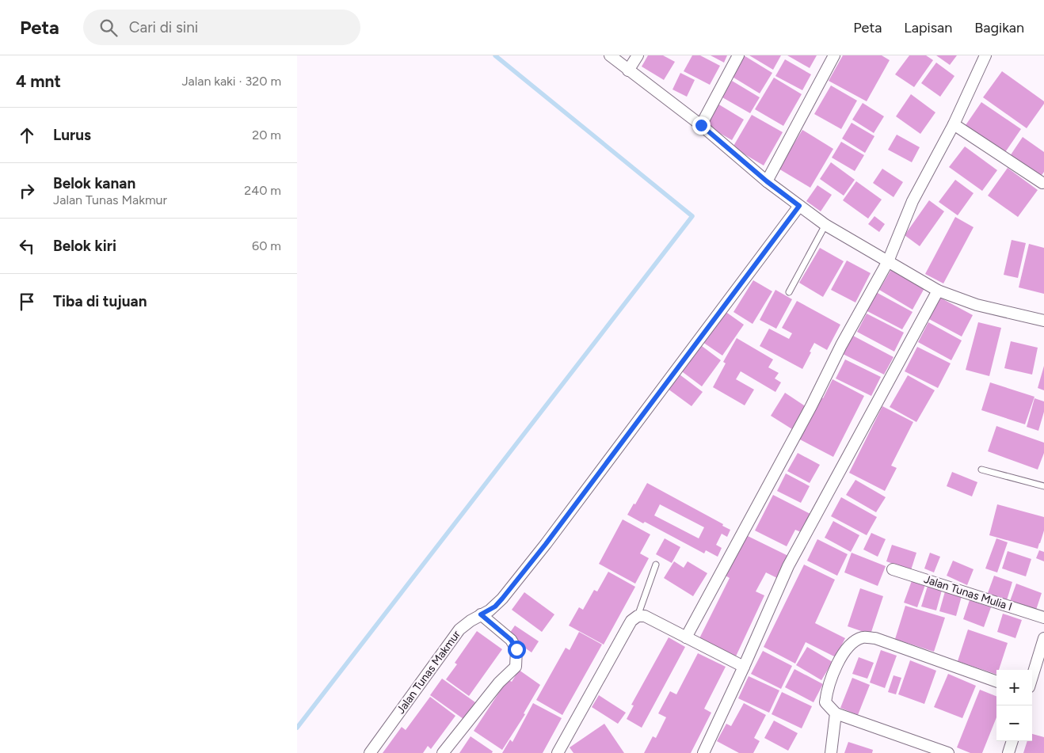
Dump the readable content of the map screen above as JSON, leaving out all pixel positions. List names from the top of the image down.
{
  "streets": {
    "street": ["Jalan Tunas Mulia I", "Jalan Tunas Makmur"]
  },
  "page": {
    "header": "Peta",
    "search": "Cari di sini",
    "nav": ["Peta", "Lapisan", "Bagikan"],
    "heading": ["4 mnt", "Jalan kaki · 320 m"],
    "list": [
      ["Lurus", "20 m"],
      ["Belok kanan", "Jalan Tunas Makmur", "240 m"],
      ["Belok kiri", "60 m"],
      "Tiba di tujuan"
    ],
    "map_buttons": ["+", "−"]
  }
}
